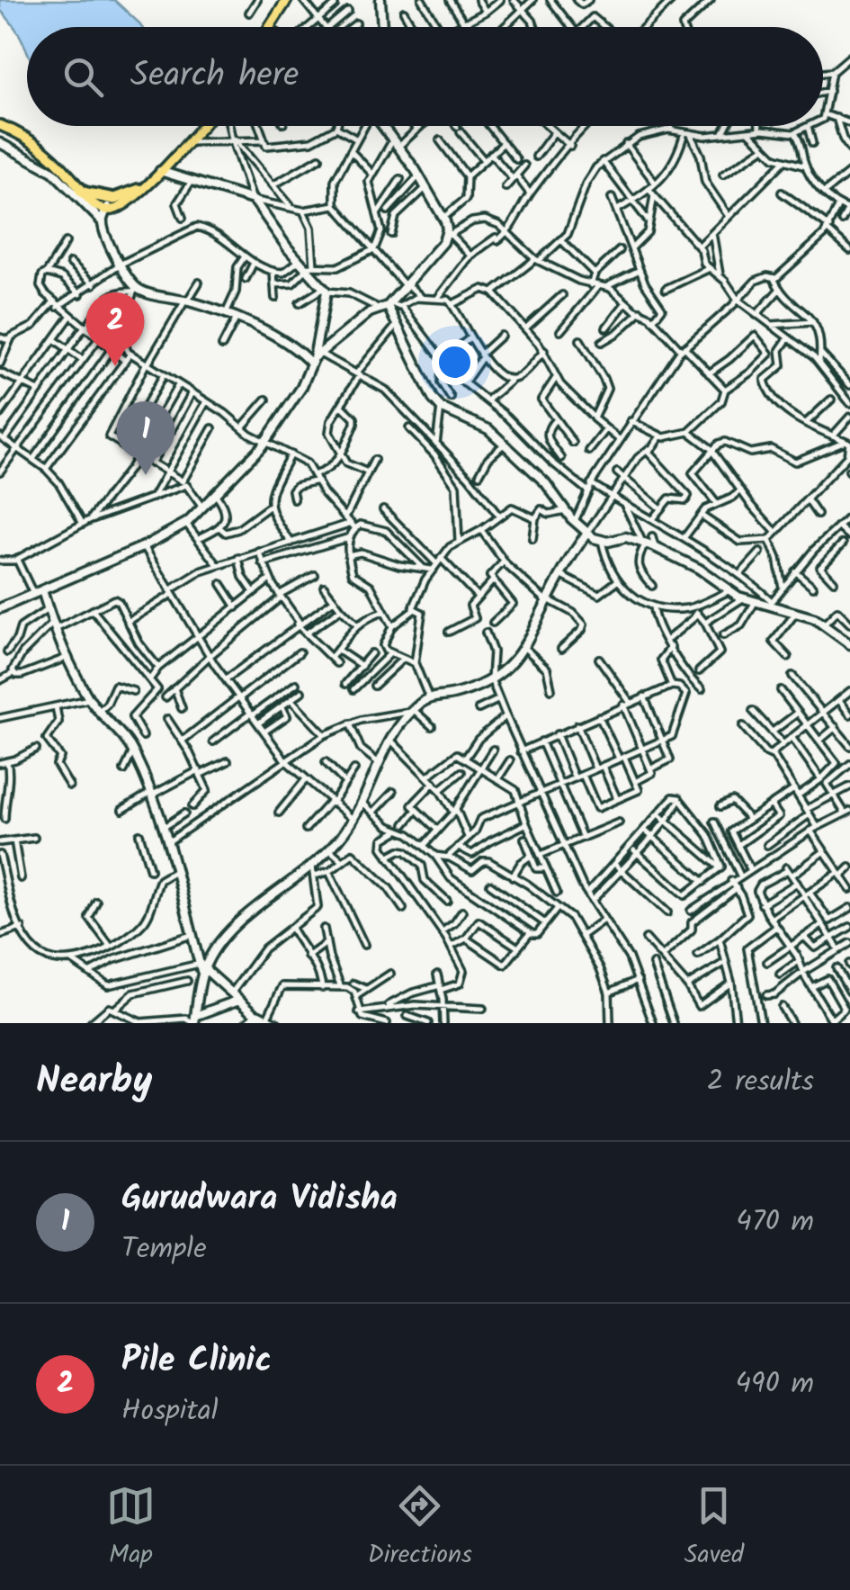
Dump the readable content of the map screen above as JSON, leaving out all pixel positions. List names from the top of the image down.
{
  "page": {
    "search": "Search here",
    "pins": ["2", "1"],
    "heading": ["Nearby", "2 results"],
    "list": [
      {
        "mark": "1",
        "name": "Gurudwara Vidisha",
        "note": "Temple",
        "value": "470 m"
      },
      {
        "mark": "2",
        "name": "Pile Clinic",
        "note": "Hospital",
        "value": "490 m"
      }
    ],
    "nav": ["Map", "Directions", "Saved"]
  }
}
